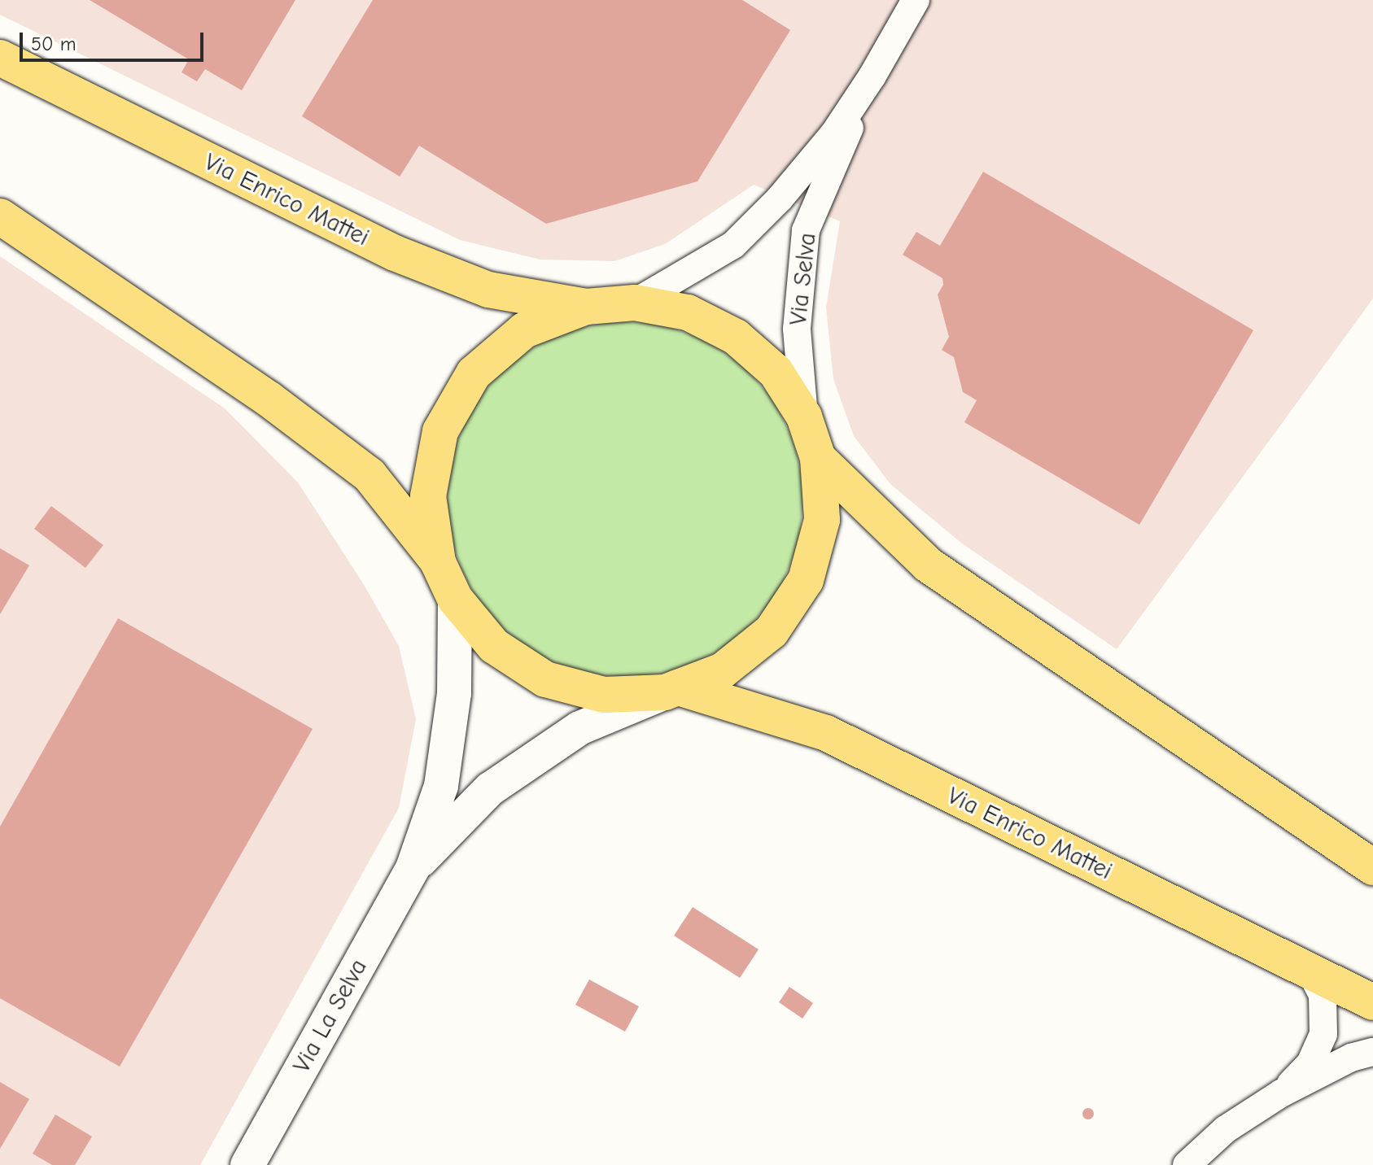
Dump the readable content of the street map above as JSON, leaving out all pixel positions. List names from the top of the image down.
{
  "streets": {
    "main road": ["Via Enrico Mattei"],
    "street": ["Via Selva", "Via La Selva"]
  },
  "crossings": [
    ["Via Enrico Mattei", "Via La Selva"]
  ],
  "scale_bar": "50 m"
}
